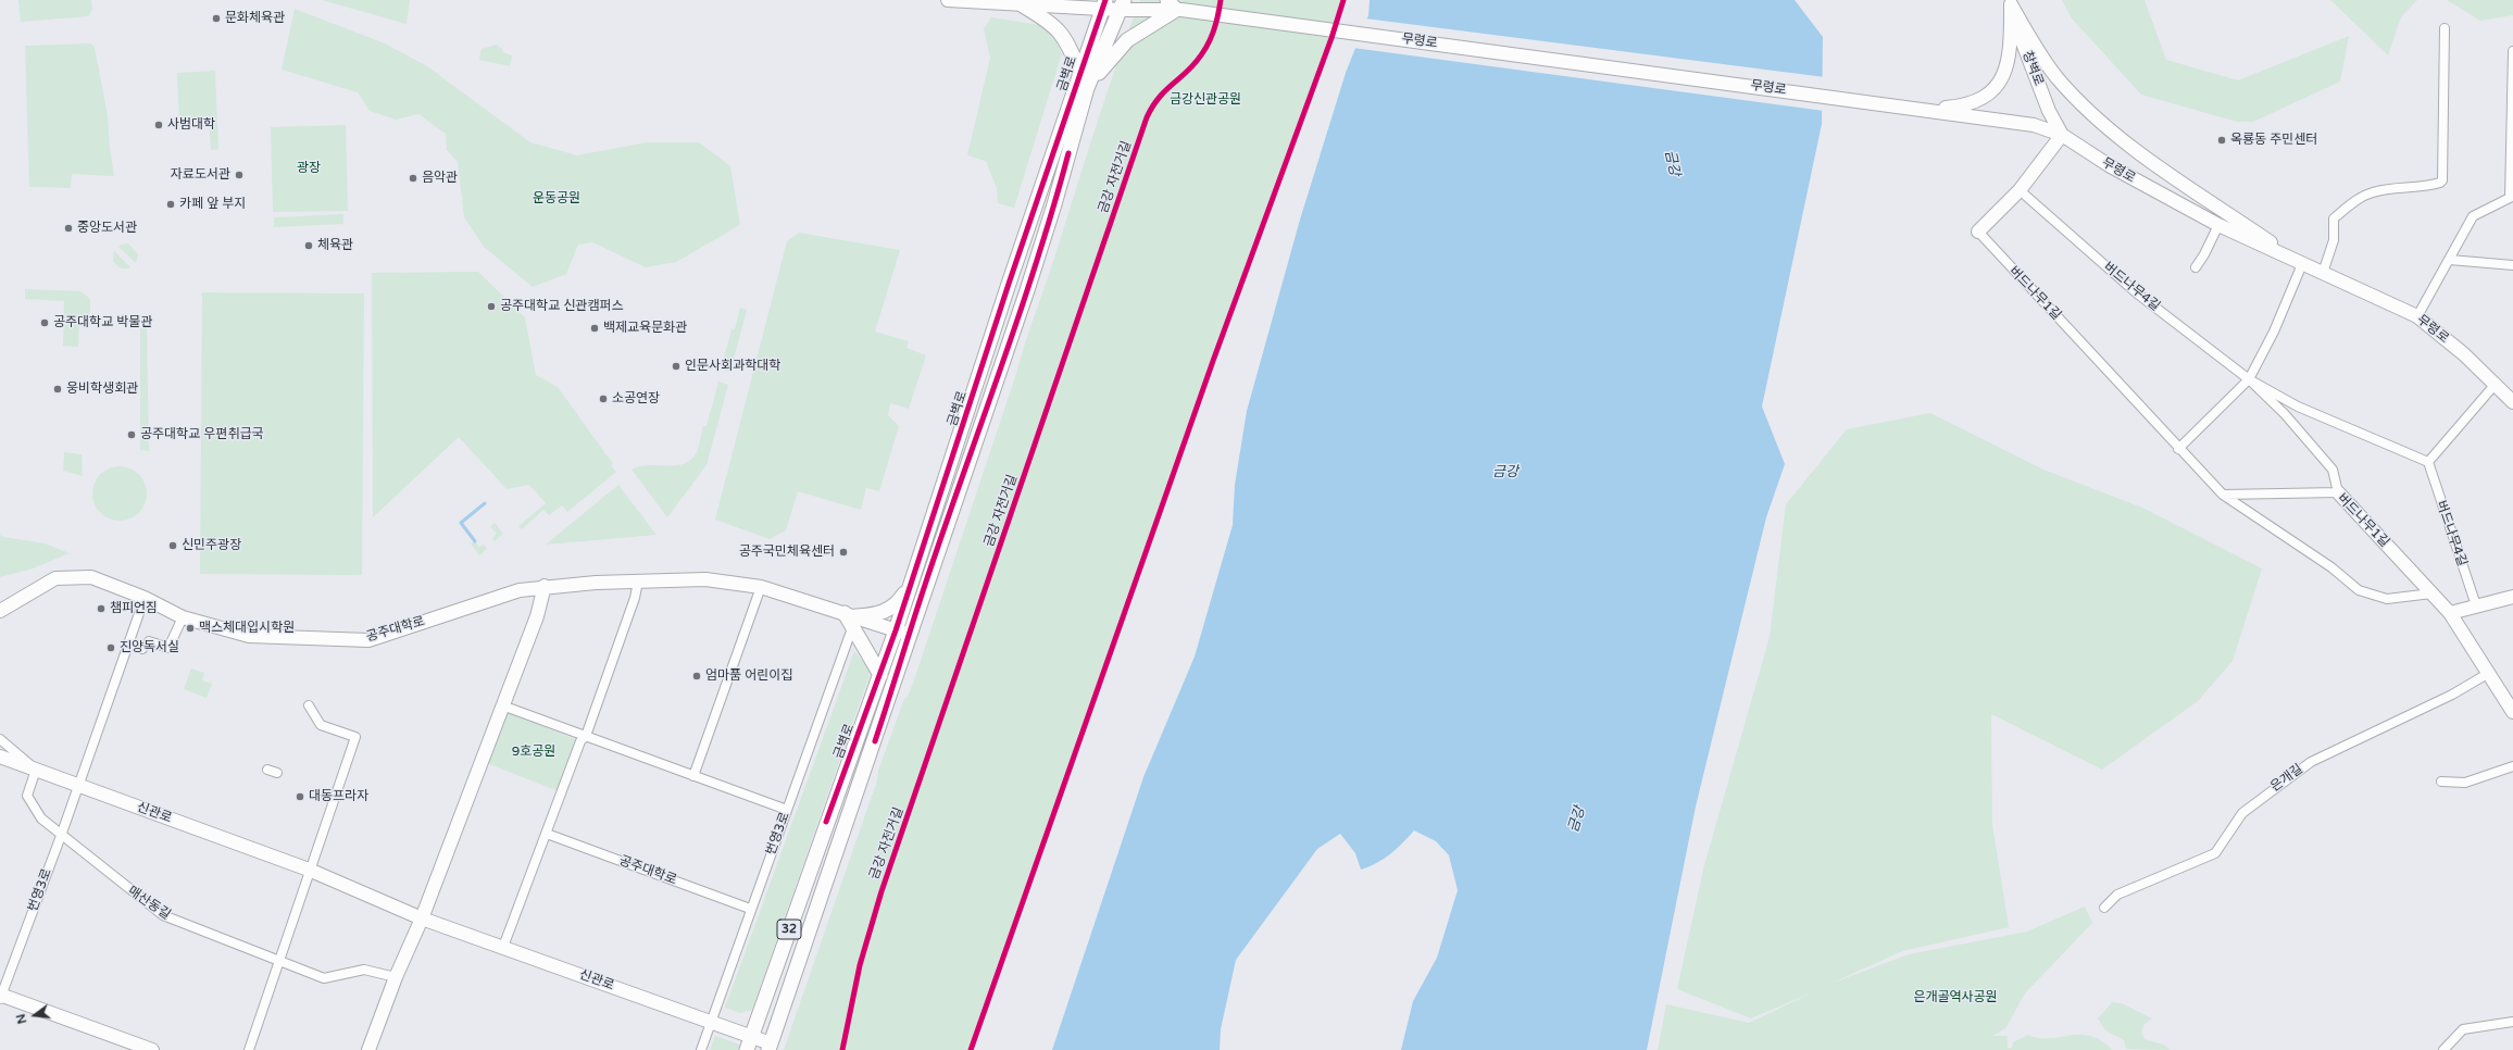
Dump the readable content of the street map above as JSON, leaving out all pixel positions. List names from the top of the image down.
{
  "streets": {
    "main road": [
      "무령로",
      "창벽로",
      "금벽로",
      "버드나무1길",
      "공주대학로",
      "신관로",
      "번영3로",
      "32"
    ],
    "street": ["버드나무4길", "은개길", "매산동길"],
    "cycle path": ["금강 자전거길"]
  },
  "crossings": [
    ["무령로", "창벽로"],
    ["무령로", "금벽로"],
    ["무령로", "버드나무1길"],
    ["창벽로", "버드나무1길"],
    ["금벽로", "공주대학로"],
    ["금벽로", "신관로"],
    ["버드나무4길", "버드나무1길"],
    ["버드나무1길", "은개길"],
    ["공주대학로", "번영3로"],
    ["신관로", "번영3로"],
    ["신관로", "매산동길"],
    ["번영3로", "매산동길"]
  ],
  "water": ["금강"],
  "parks": [
    "금강신관공원",
    "광장",
    "운동공원",
    "9호공원",
    "은개골역사공원"
  ],
  "places": [
    "문화체육관",
    "사범대학",
    "옥룡동 주민센터",
    "자료도서관",
    "음악관",
    "카페 앞 부지",
    "중앙도서관",
    "체육관",
    "공주대학교 신관캠퍼스",
    "공주대학교 박물관",
    "백제교육문화관",
    "인문사회과학대학",
    "웅비학생회관",
    "소공연장",
    "공주대학교 우편취급국",
    "신민주광장",
    "공주국민체육센터",
    "챔피언짐",
    "맥스체대입시학원",
    "진양독서실",
    "엄마품 어린이집",
    "대동프라자"
  ],
  "north": "left"
}
